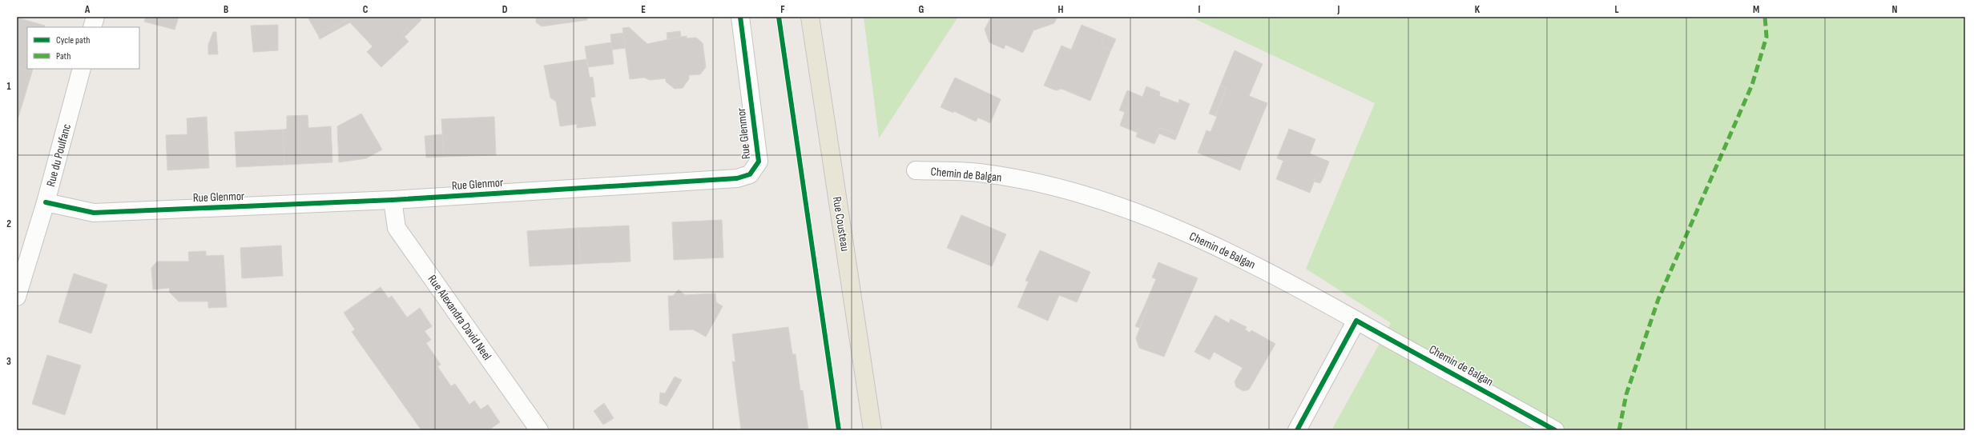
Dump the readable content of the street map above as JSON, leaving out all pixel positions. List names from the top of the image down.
{
  "streets": {
    "main road": ["Rue Cousteau"],
    "street": [
      "Rue Glenmor",
      "Rue du Poulfanc",
      "Chemin de Balgan",
      "Rue Alexandra David Neel"
    ]
  },
  "crossings": [
    ["Rue Glenmor", "Rue du Poulfanc"],
    ["Rue Glenmor", "Rue Alexandra David Neel"]
  ],
  "legend": ["Cycle path", "Path"],
  "grid": {
    "columns": [
      "A",
      "B",
      "C",
      "D",
      "E",
      "F",
      "G",
      "H",
      "I",
      "J",
      "K",
      "L",
      "M",
      "N"
    ],
    "rows": ["1", "2", "3"]
  }
}
